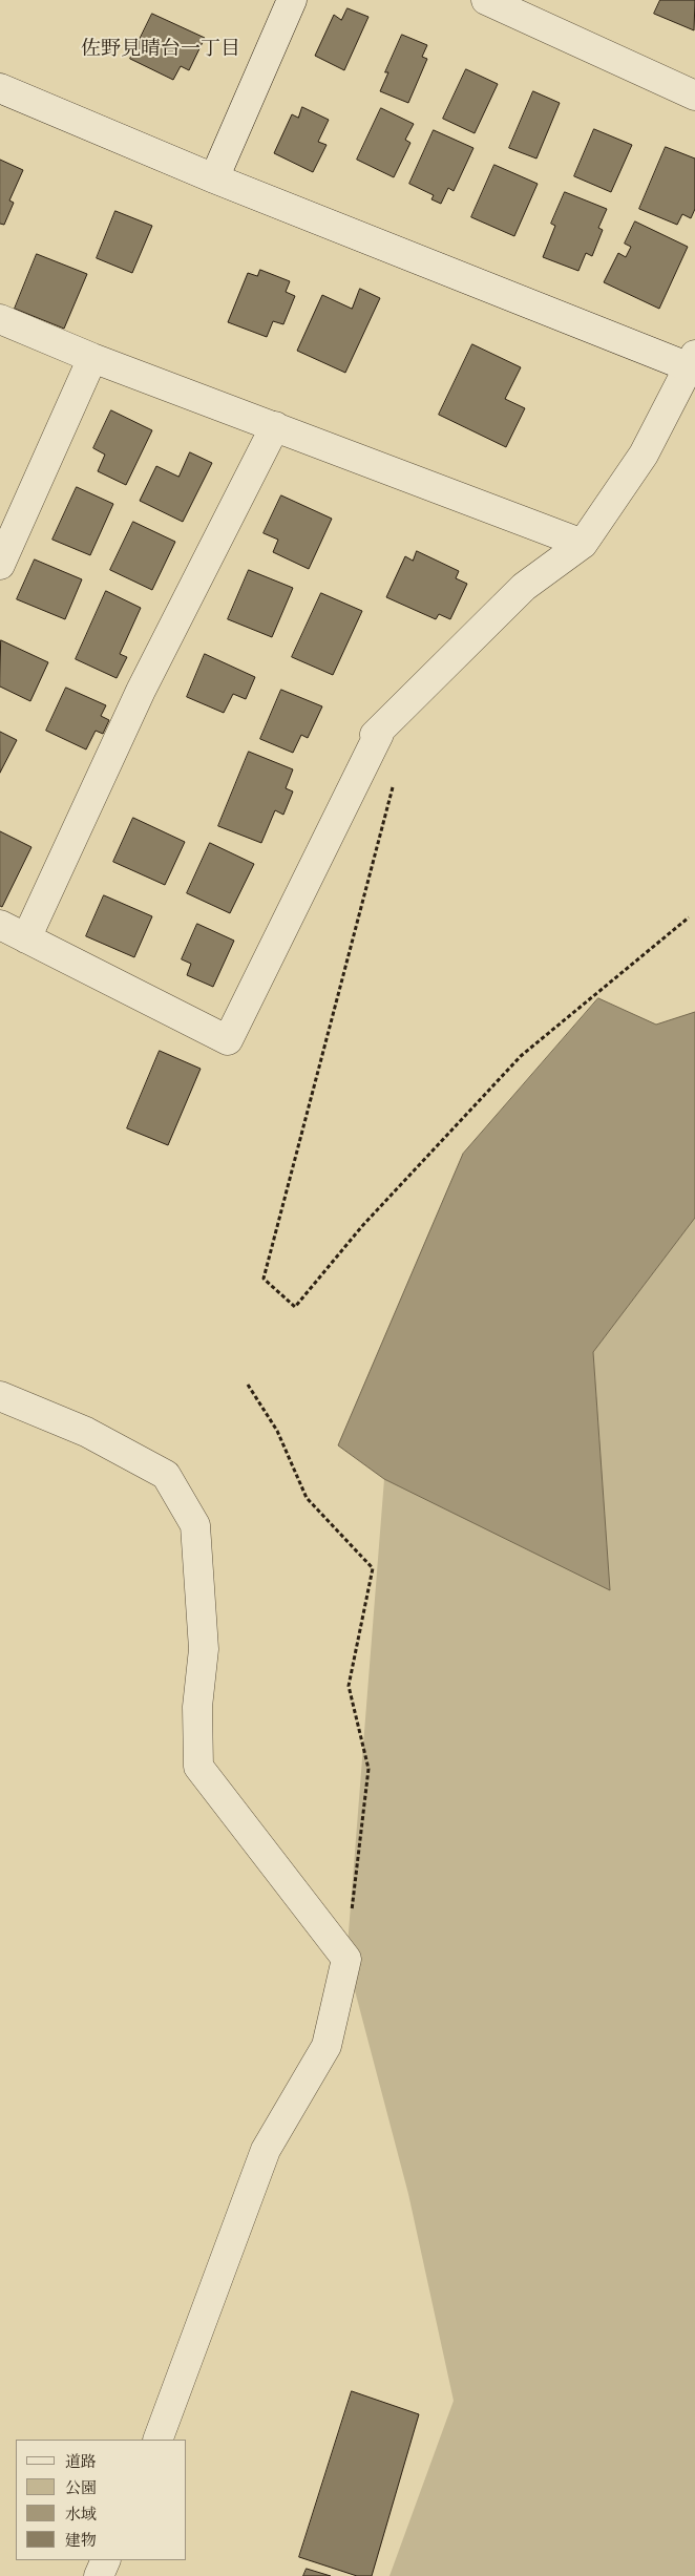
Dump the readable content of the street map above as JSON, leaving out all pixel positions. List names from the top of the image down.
{
  "districts": ["佐野見晴台一丁目"],
  "legend": [
    "道路",
    "公園",
    "水域",
    "建物"
  ]
}
